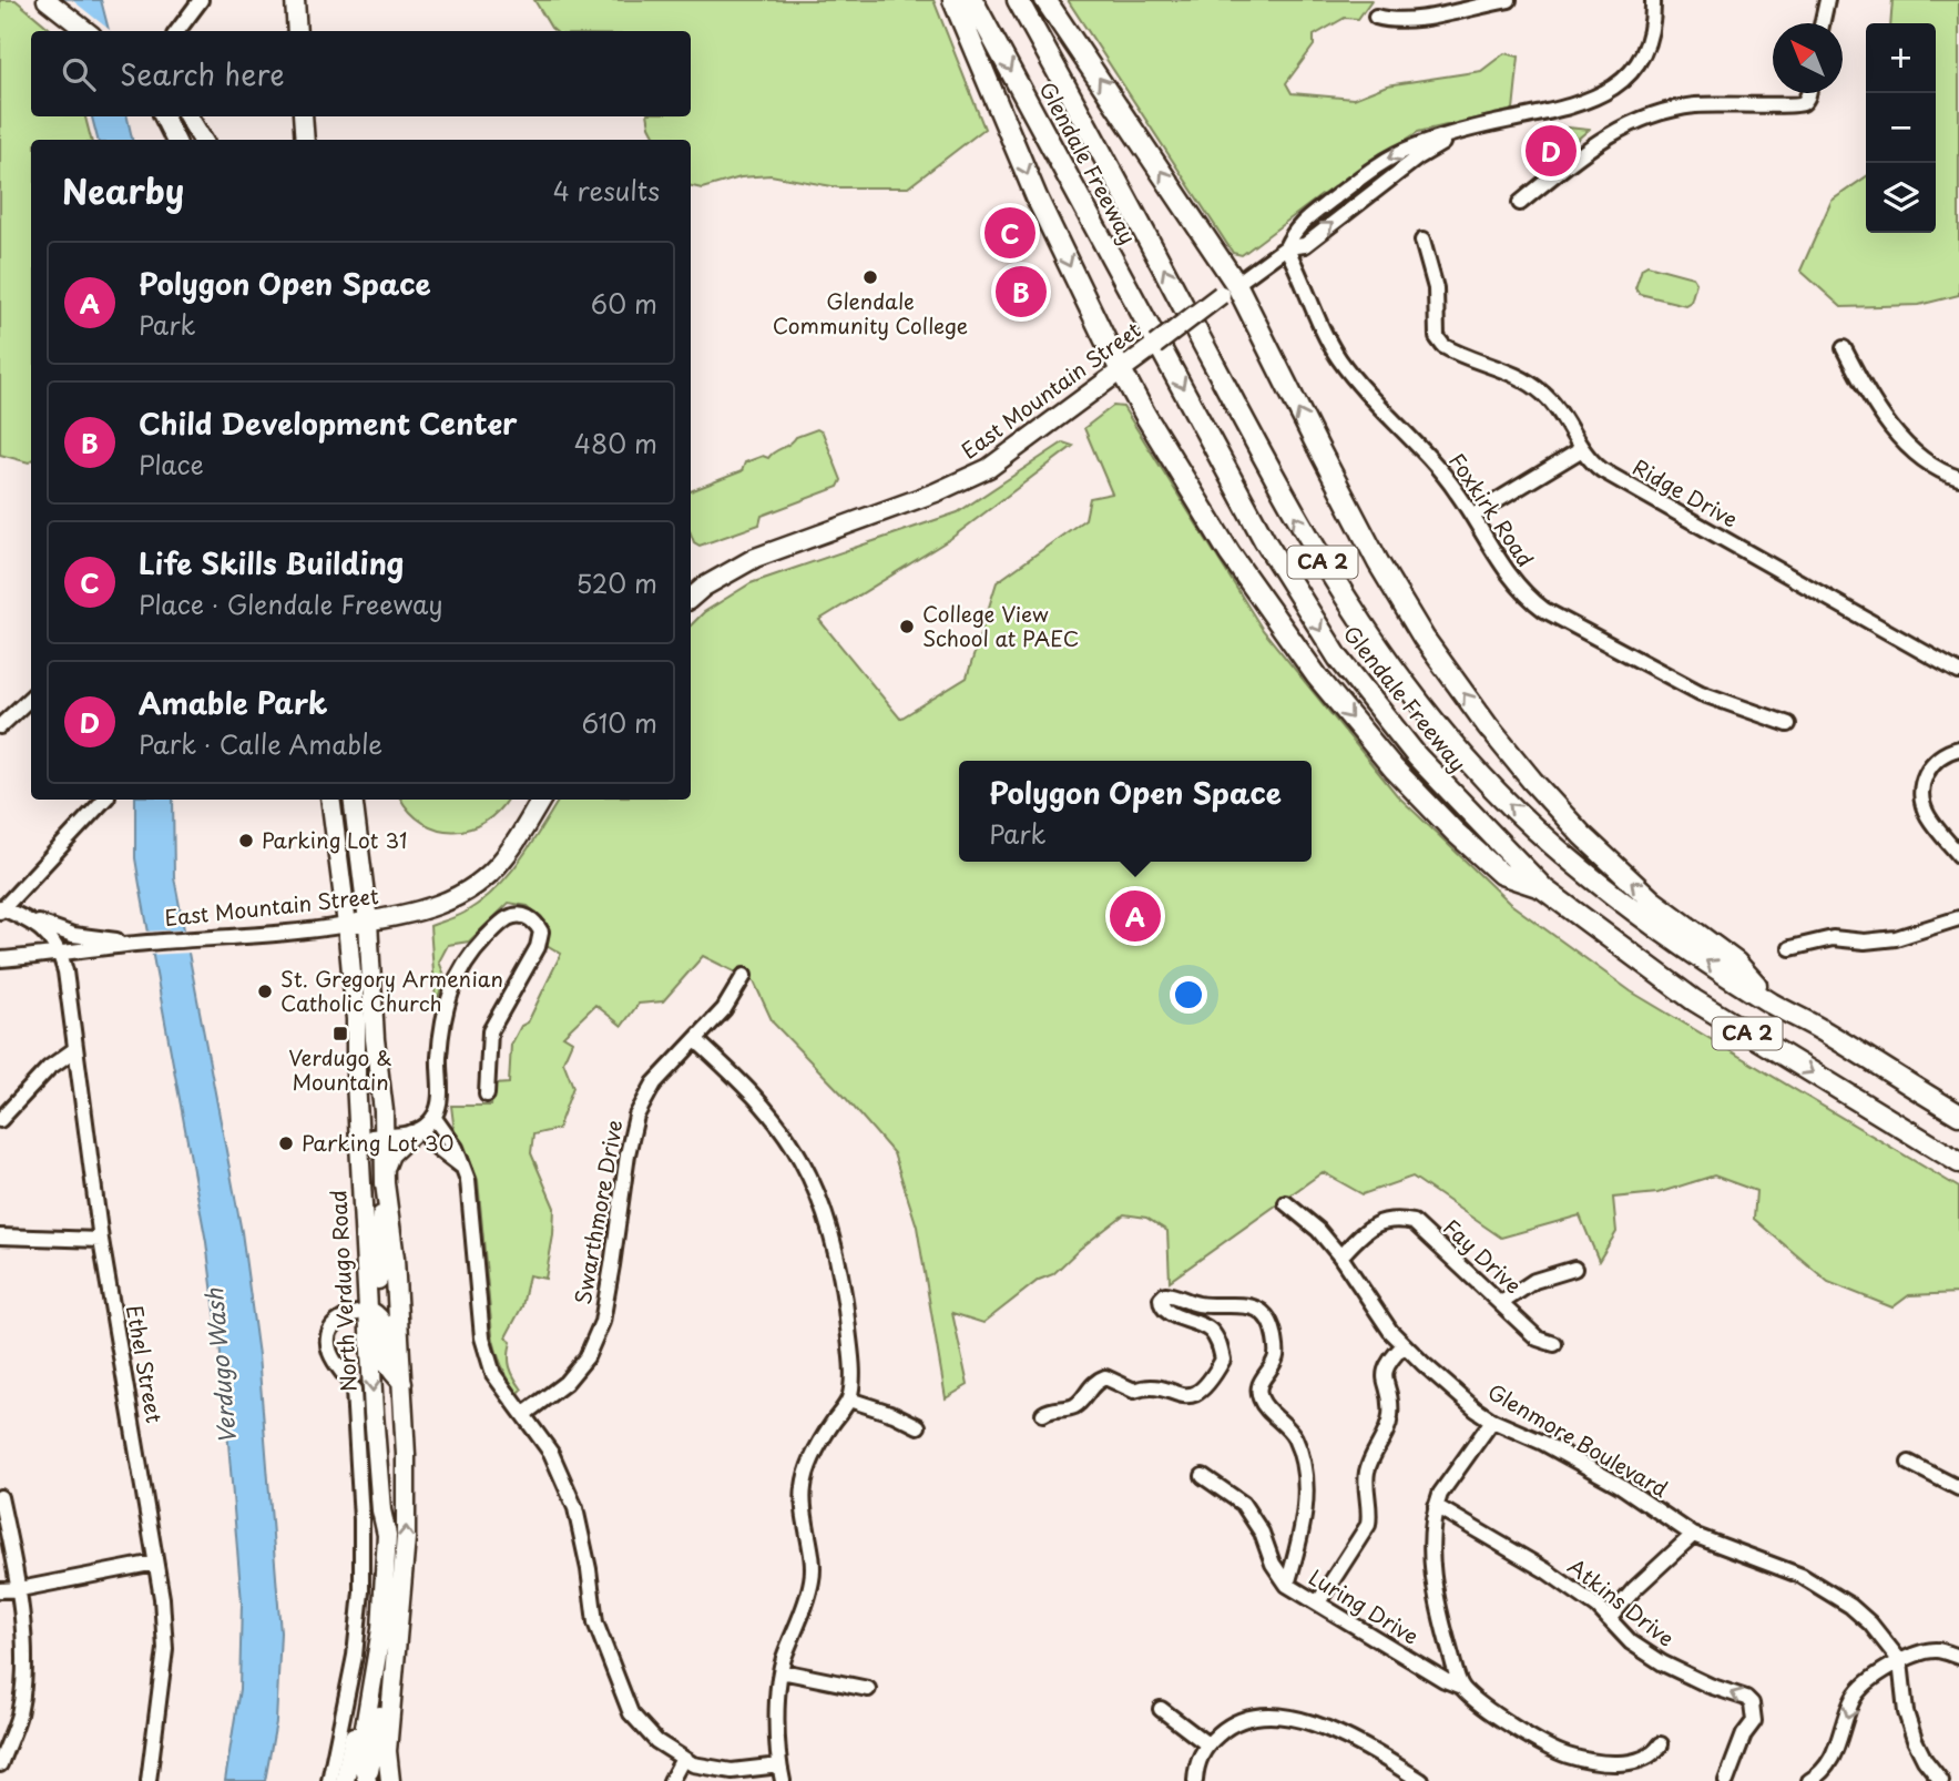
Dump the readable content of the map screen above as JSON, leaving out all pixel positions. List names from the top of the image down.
{
  "streets": {
    "highway": ["Glendale Freeway", "CA 2"],
    "main road": ["East Mountain Street", "North Verdugo Road"],
    "street": [
      "Ridge Drive",
      "Foxkirk Road",
      "Swarthmore Drive",
      "Fay Drive",
      "Ethel Street",
      "Glenmore Boulevard",
      "Atkins Drive",
      "Luring Drive"
    ]
  },
  "crossings": [
    ["East Mountain Street", "North Verdugo Road"],
    ["East Mountain Street", "Ethel Street"],
    ["Fay Drive", "Glenmore Boulevard"]
  ],
  "water": ["Verdugo Wash"],
  "places": {
    "other": [
      "Glendale Community College",
      "College View School at PAEC",
      "Parking Lot 31",
      "St. Gregory Armenian Catholic Church",
      "Parking Lot 30"
    ],
    "transit": ["Verdugo & Mountain"]
  },
  "north": "top left",
  "page": {
    "map_buttons": ["+", "−"],
    "search": "Search here",
    "pins": [
      "D",
      "C",
      "B",
      "A"
    ],
    "heading": ["Nearby", "4 results"],
    "list": [
      {
        "mark": "A",
        "name": "Polygon Open Space",
        "note": "Park",
        "value": "60 m"
      },
      {
        "mark": "B",
        "name": "Child Development Center",
        "note": "Place",
        "value": "480 m"
      },
      {
        "mark": "C",
        "name": "Life Skills Building",
        "note": "Place · Glendale Freeway",
        "value": "520 m"
      },
      {
        "mark": "D",
        "name": "Amable Park",
        "note": "Park · Calle Amable",
        "value": "610 m"
      }
    ],
    "popup": ["Polygon Open Space", "Park"]
  }
}
